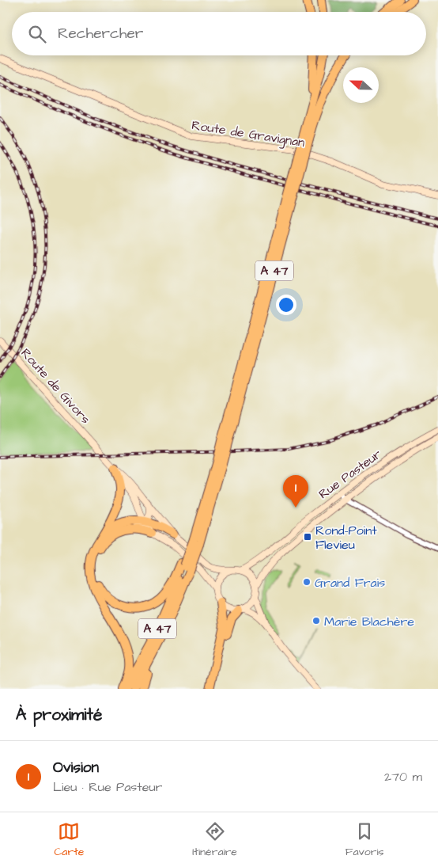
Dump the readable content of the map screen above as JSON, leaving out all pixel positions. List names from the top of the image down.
{
  "streets": {
    "highway": ["A 47"],
    "main road": ["Route de Gravignan", "Route de Givors", "Rue Pasteur"]
  },
  "places": {
    "transit": ["Rond-Point Flevieu"],
    "other": ["Grand Frais", "Marie Blachère"]
  },
  "north": "left",
  "page": {
    "search": "Rechercher",
    "pins": "1",
    "heading": "À proximité",
    "list": [
      {
        "mark": "1",
        "name": "Ovision",
        "note": "Lieu · Rue Pasteur",
        "value": "270 m"
      }
    ],
    "nav": ["Carte", "Itinéraire", "Favoris"]
  }
}
